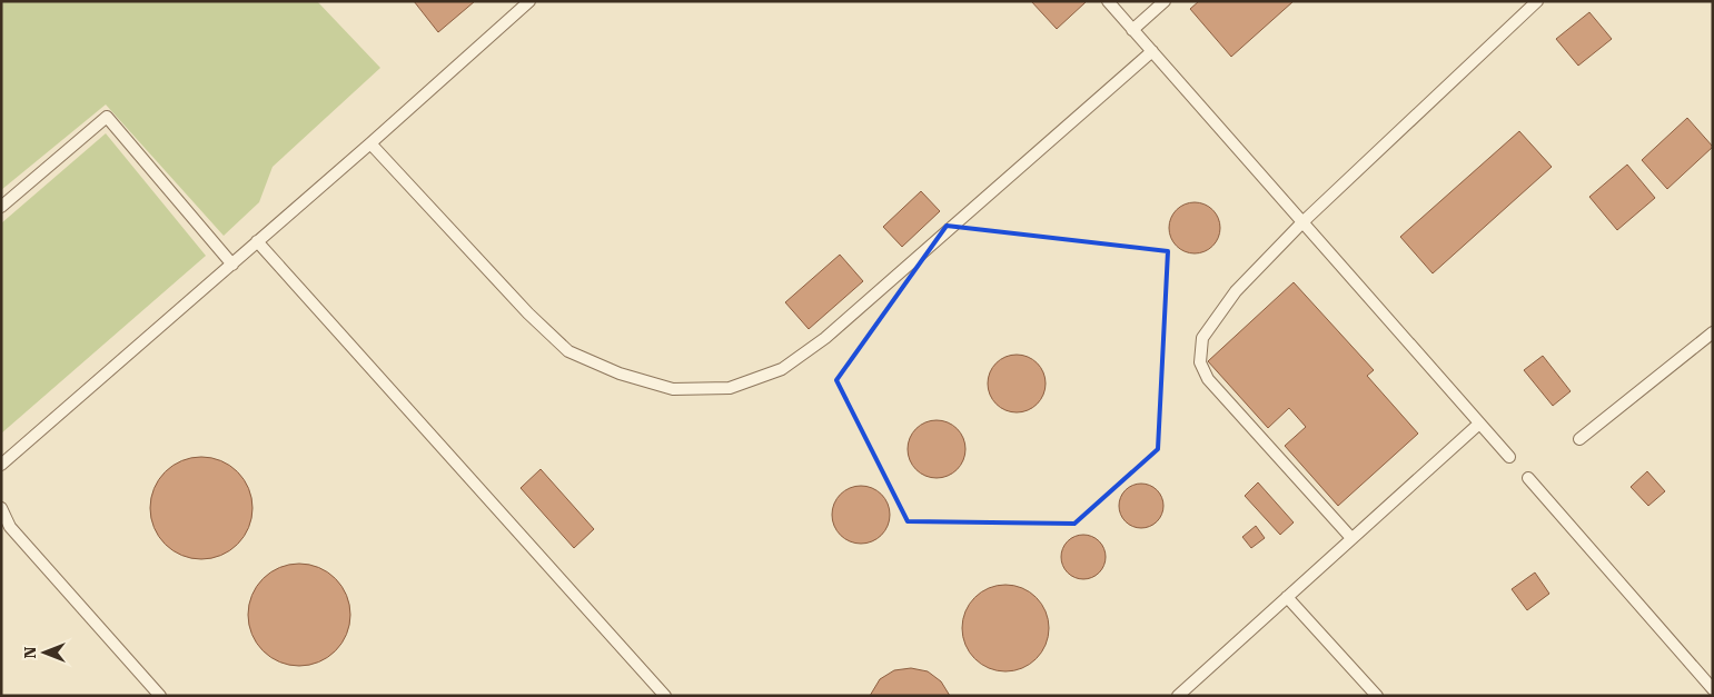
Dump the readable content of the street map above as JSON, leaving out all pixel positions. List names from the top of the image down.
{
  "north": "left"
}
